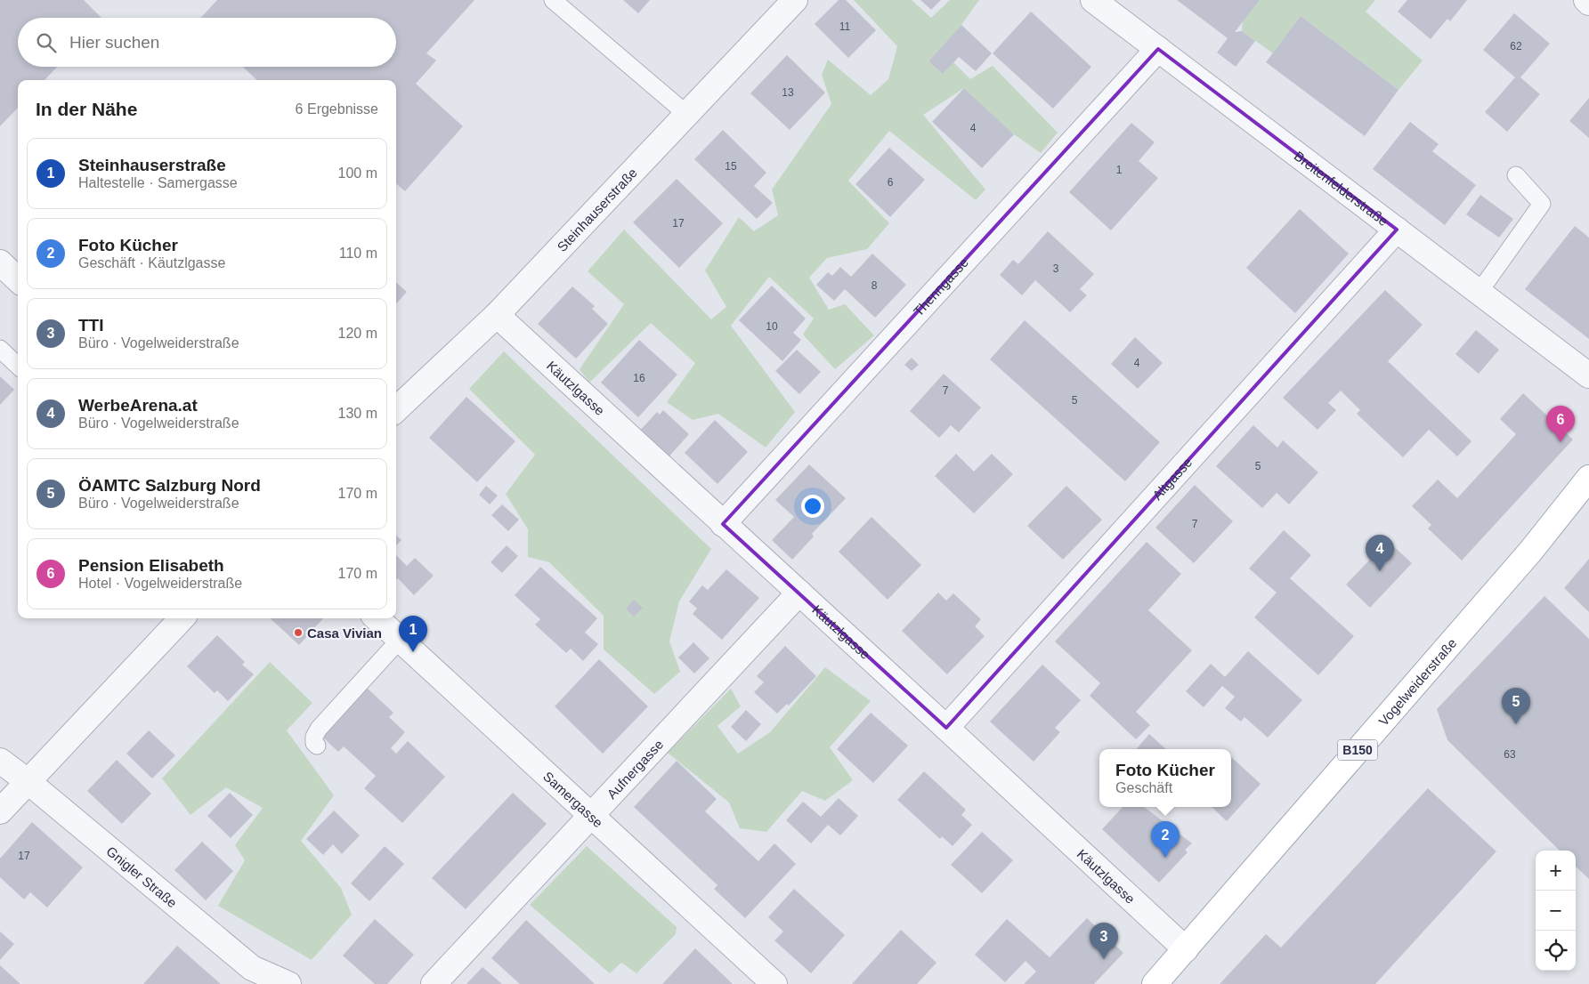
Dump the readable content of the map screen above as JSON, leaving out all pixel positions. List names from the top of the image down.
{
  "streets": {
    "main road": ["Vogelweiderstraße", "B150"],
    "street": [
      "Breitenfelderstraße",
      "Steinhauserstraße",
      "Thenngasse",
      "Käutzlgasse",
      "Altgasse",
      "Aufnergasse",
      "Samergasse",
      "Gnigler Straße"
    ]
  },
  "crossings": [
    ["Breitenfelderstraße", "Thenngasse"],
    ["Breitenfelderstraße", "Altgasse"],
    ["Steinhauserstraße", "Käutzlgasse"],
    ["Thenngasse", "Käutzlgasse"],
    ["Käutzlgasse", "Altgasse"],
    ["Käutzlgasse", "Vogelweiderstraße"],
    ["Käutzlgasse", "Aufnergasse"],
    ["Aufnergasse", "Samergasse"]
  ],
  "places": ["Casa Vivian"],
  "house_numbers": [
    "11",
    "62",
    "13",
    "4",
    "15",
    "1",
    "6",
    "17",
    "3",
    "8",
    "10",
    "4",
    "16",
    "7",
    "5",
    "5",
    "7",
    "63",
    "17"
  ],
  "page": {
    "search": "Hier suchen",
    "heading": ["In der Nähe", "6 Ergebnisse"],
    "list": [
      {
        "mark": "1",
        "name": "Steinhauserstraße",
        "note": "Haltestelle · Samergasse",
        "value": "100 m"
      },
      {
        "mark": "2",
        "name": "Foto Kücher",
        "note": "Geschäft · Käutzlgasse",
        "value": "110 m"
      },
      {
        "mark": "3",
        "name": "TTI",
        "note": "Büro · Vogelweiderstraße",
        "value": "120 m"
      },
      {
        "mark": "4",
        "name": "WerbeArena.at",
        "note": "Büro · Vogelweiderstraße",
        "value": "130 m"
      },
      {
        "mark": "5",
        "name": "ÖAMTC Salzburg Nord",
        "note": "Büro · Vogelweiderstraße",
        "value": "170 m"
      },
      {
        "mark": "6",
        "name": "Pension Elisabeth",
        "note": "Hotel · Vogelweiderstraße",
        "value": "170 m"
      }
    ],
    "pins": [
      "6",
      "4",
      "1",
      "5",
      "2",
      "3"
    ],
    "popup": ["Foto Kücher", "Geschäft"],
    "map_buttons": ["+", "−"]
  }
}
